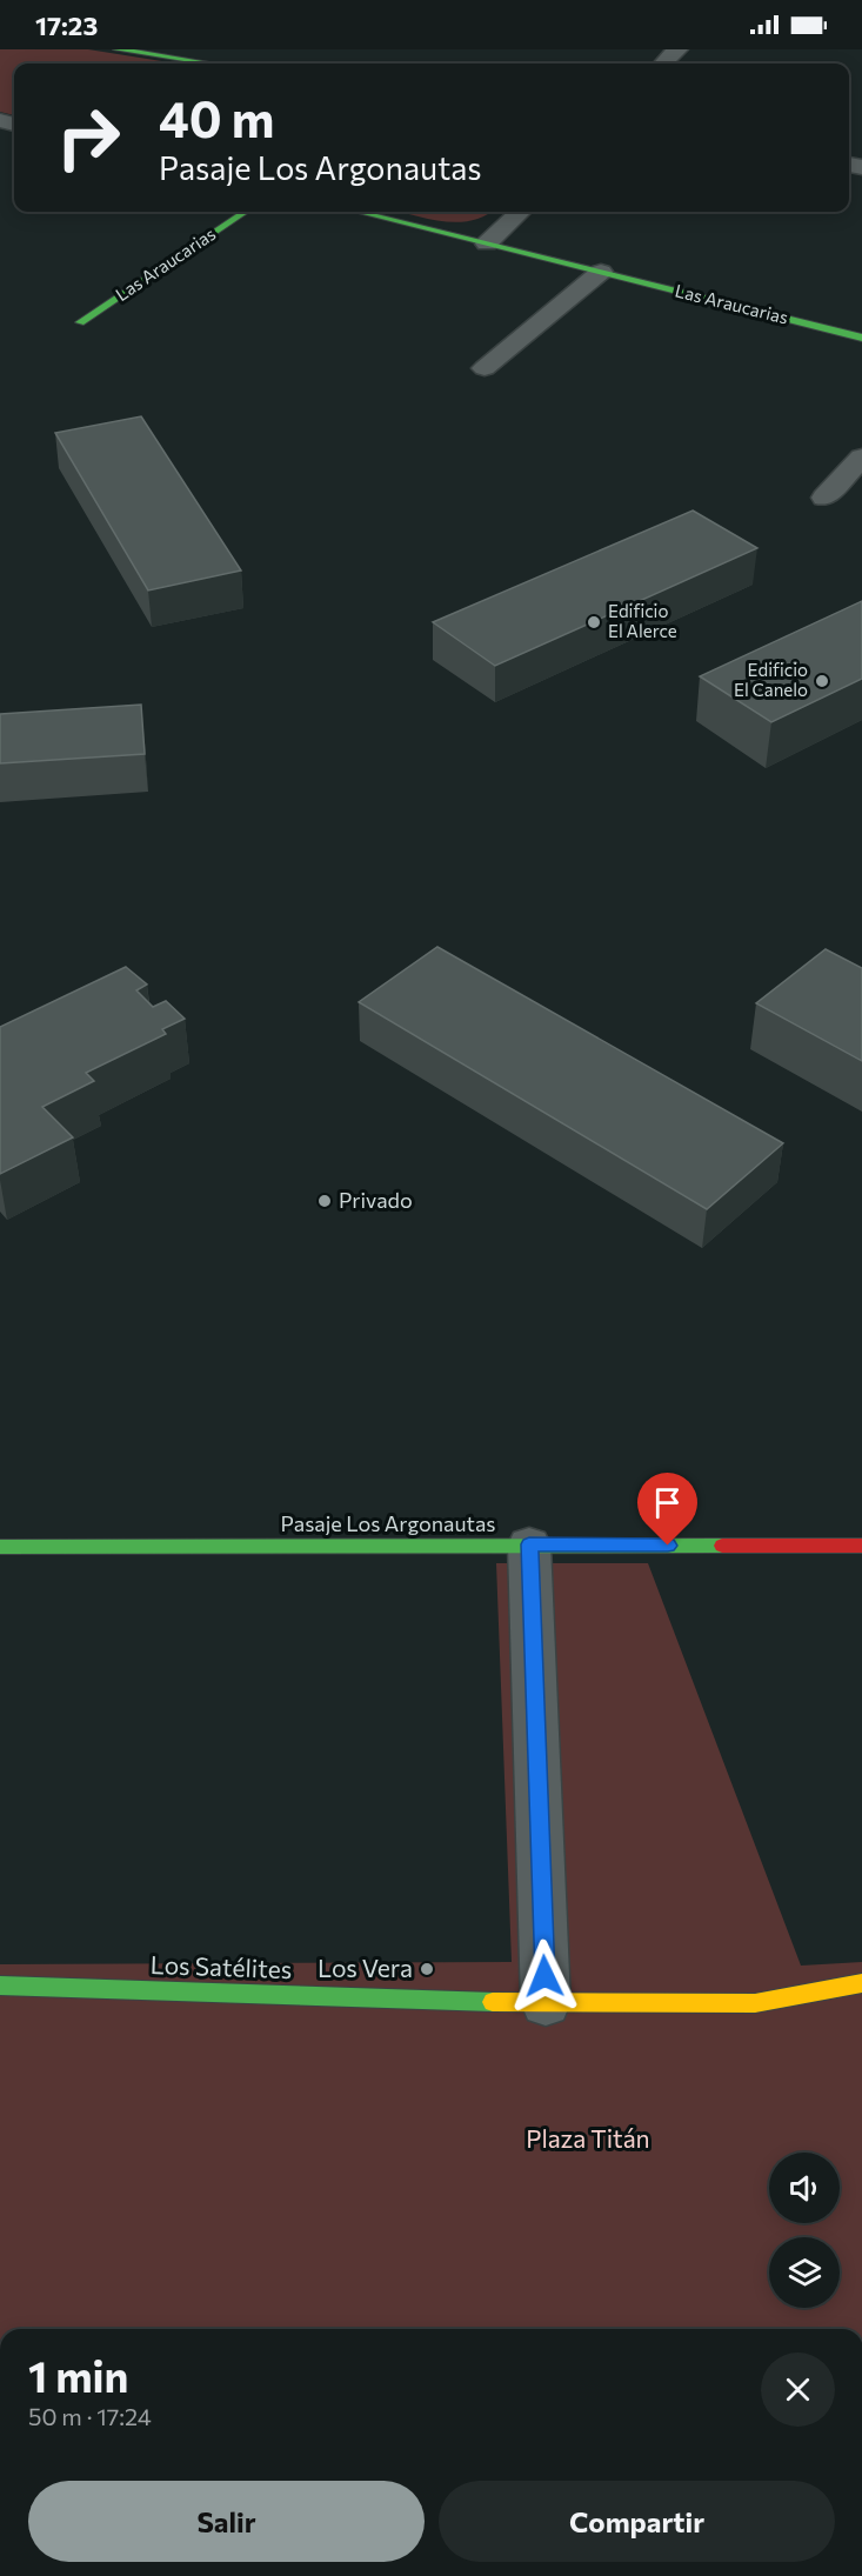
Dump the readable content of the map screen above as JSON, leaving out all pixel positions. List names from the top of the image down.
{
  "streets": {
    "street": ["Las Araucarias", "Pasaje Los Argonautas", "Los Satélites"]
  },
  "parks": ["Plaza Titán"],
  "places": [
    "Edificio El Alerce",
    "Edificio El Canelo",
    "Privado",
    "Los Vera"
  ],
  "page": {
    "status": "17:23",
    "turn": ["40 m", "Pasaje Los Argonautas"],
    "heading": ["1 min", "50 m · 17:24"],
    "buttons": ["Salir", "Compartir"]
  }
}
